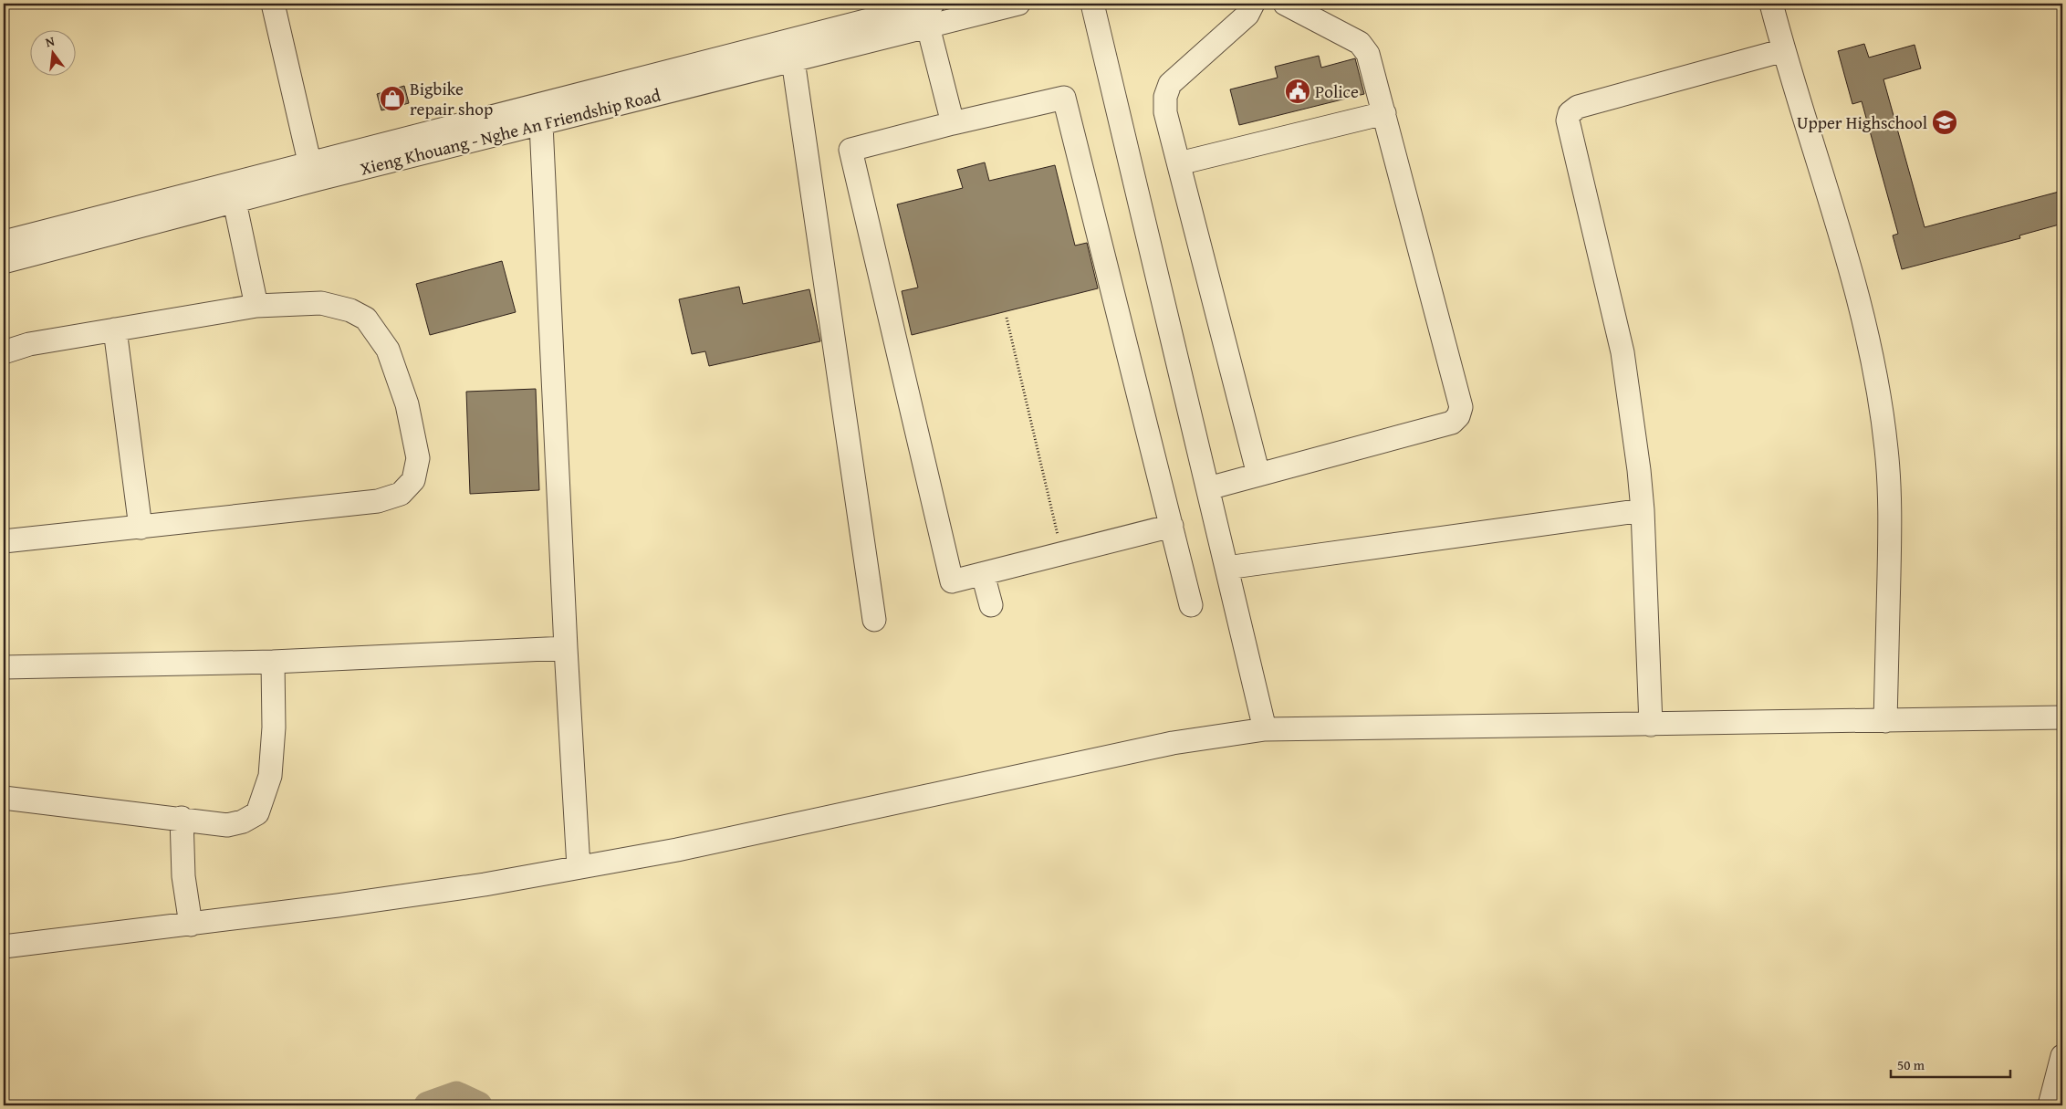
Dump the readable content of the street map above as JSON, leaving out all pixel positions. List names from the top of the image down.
{
  "streets": {
    "street": ["Xieng Khouang - Nghe An Friendship Road"]
  },
  "places": {
    "public building": ["Police"],
    "shop": ["Bigbike repair shop"],
    "school or university": ["Upper Highschool"]
  },
  "scale_bar": "50 m",
  "north": "top"
}
